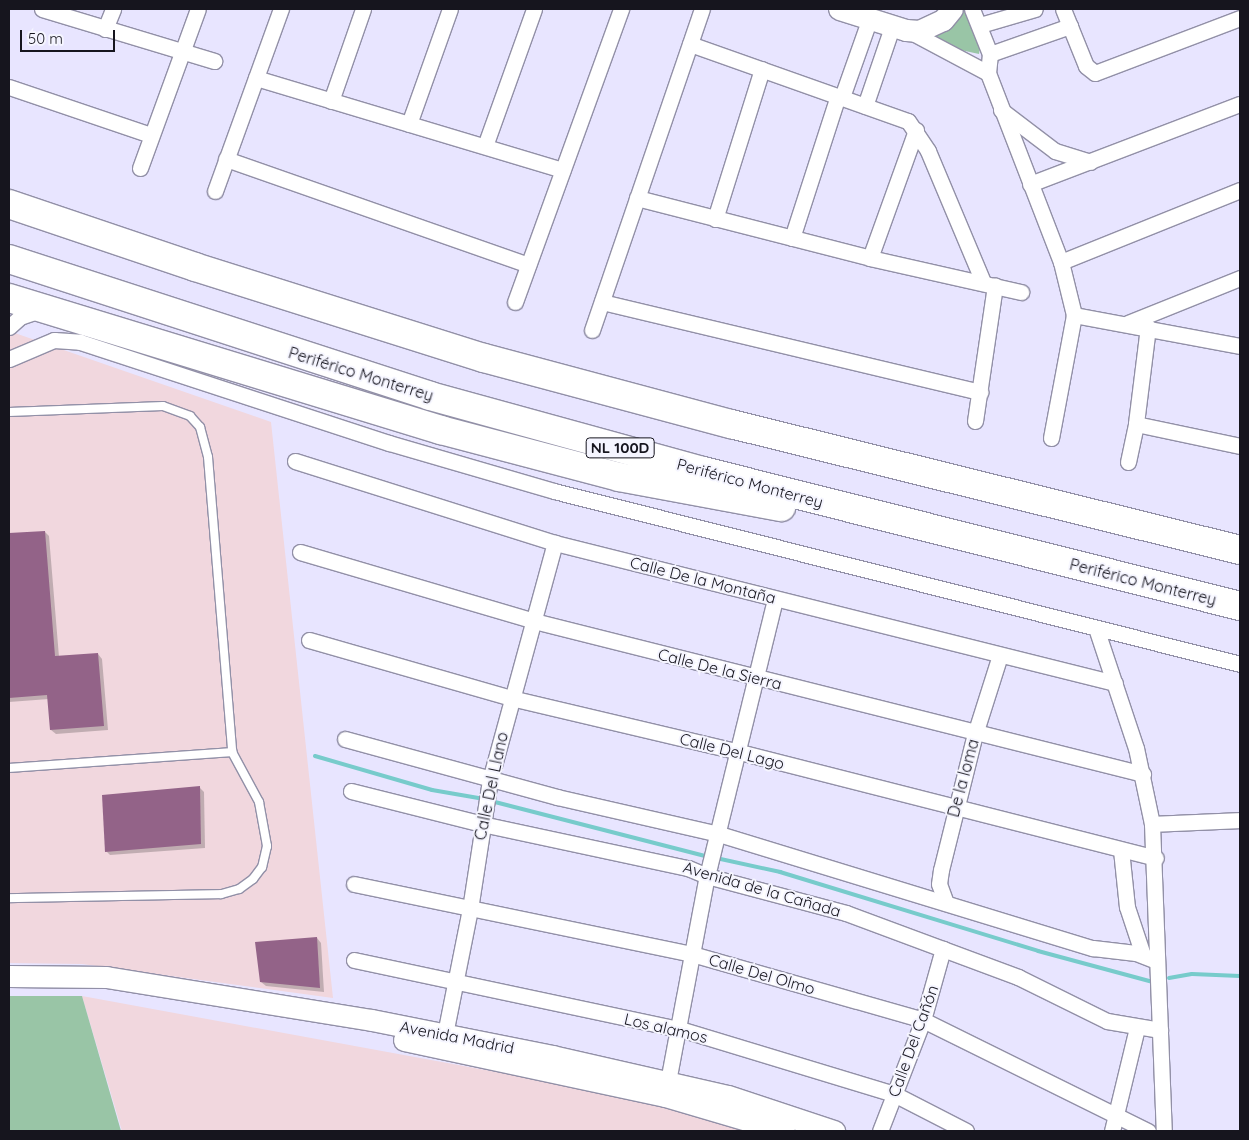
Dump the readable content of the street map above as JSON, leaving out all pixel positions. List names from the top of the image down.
{
  "streets": {
    "highway": ["Periférico Monterrey", "NL 100D"],
    "street": [
      "Calle De la Montaña",
      "Calle De la Sierra",
      "Calle Del Lago",
      "De la loma",
      "Calle Del Llano",
      "Avenida de la Cañada",
      "Calle Del Olmo",
      "Los alamos",
      "Avenida Madrid",
      "Calle Del Cañón"
    ]
  },
  "crossings": [
    ["Calle De la Montaña", "De la loma"],
    ["Calle De la Montaña", "Calle Del Llano"],
    ["Calle De la Sierra", "De la loma"],
    ["Calle De la Sierra", "Calle Del Llano"],
    ["Calle Del Lago", "De la loma"],
    ["Calle Del Lago", "Calle Del Llano"],
    ["Calle Del Llano", "Avenida de la Cañada"],
    ["Calle Del Llano", "Calle Del Olmo"],
    ["Calle Del Llano", "Los alamos"],
    ["Calle Del Llano", "Avenida Madrid"],
    ["Avenida de la Cañada", "Calle Del Cañón"],
    ["Calle Del Olmo", "Calle Del Cañón"],
    ["Los alamos", "Calle Del Cañón"]
  ],
  "scale_bar": "50 m"
}
